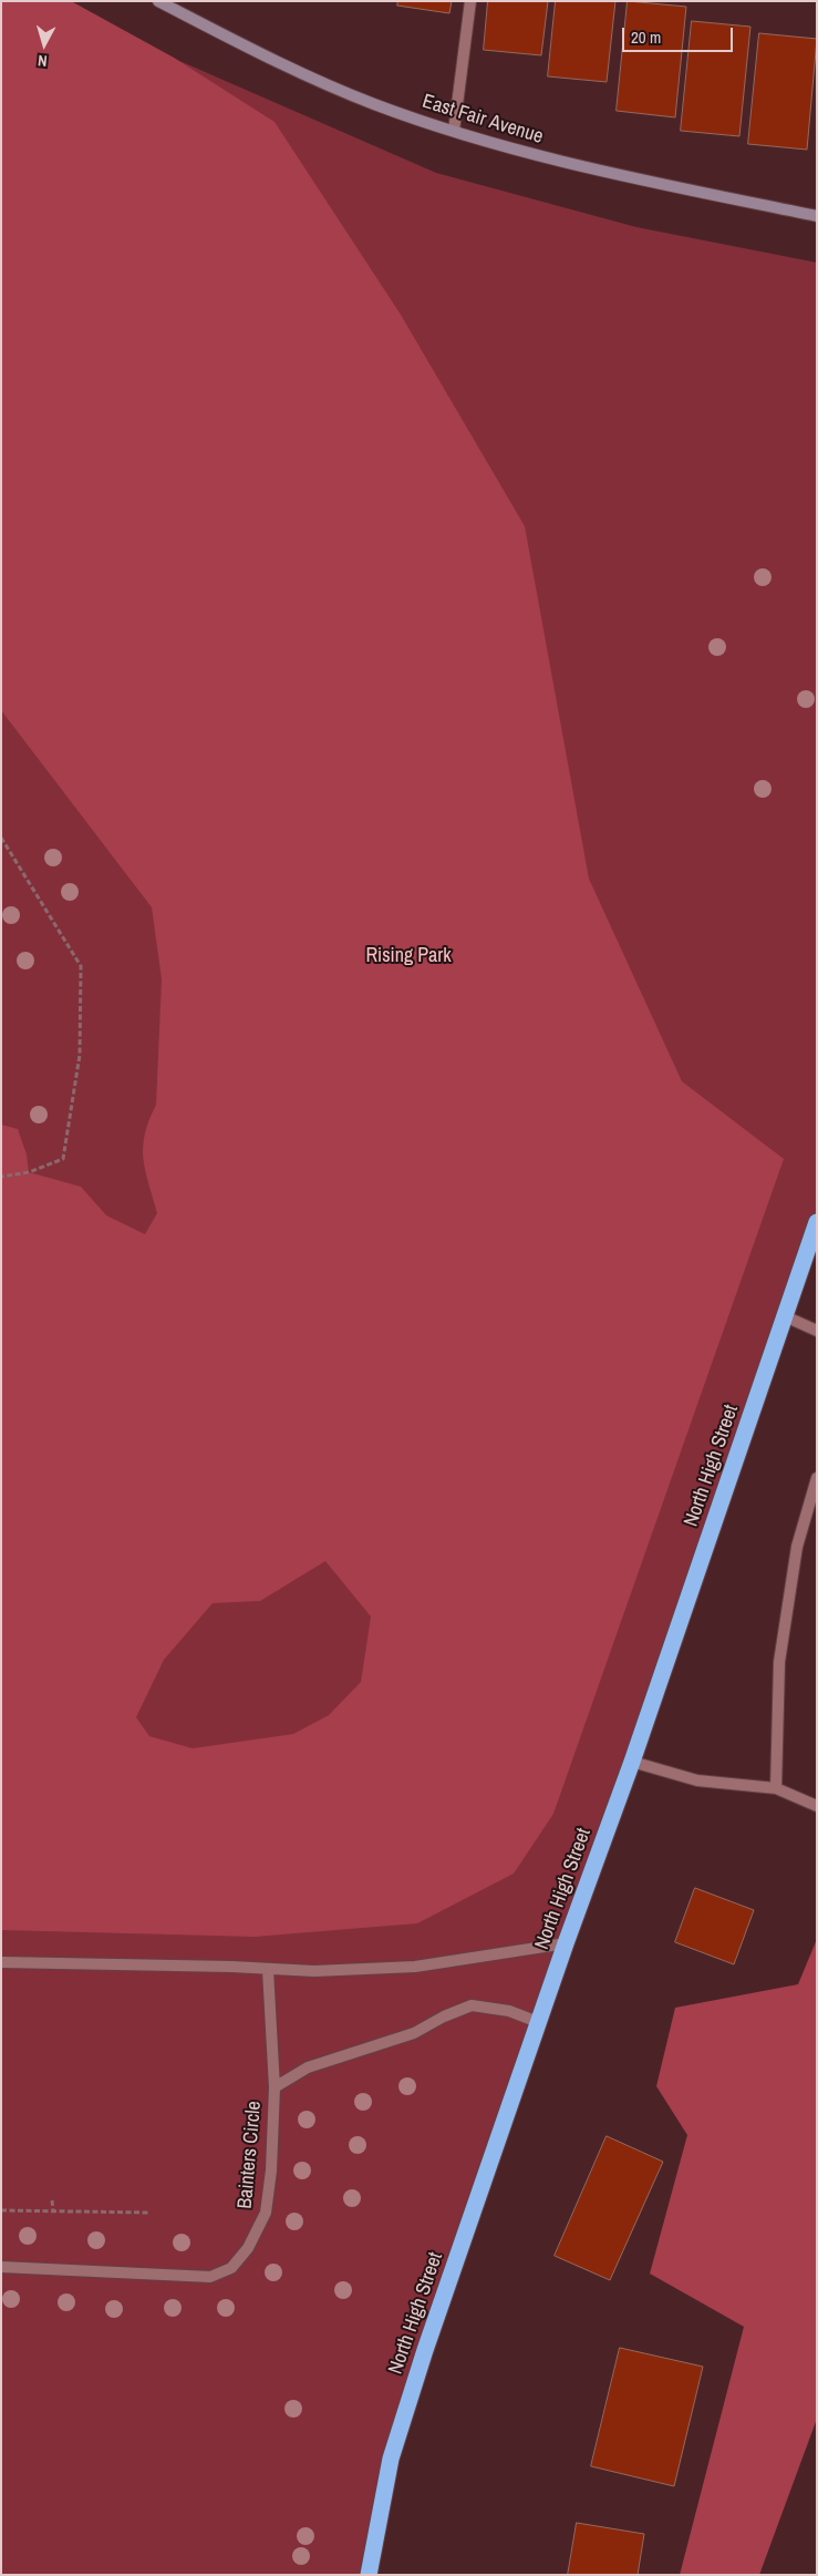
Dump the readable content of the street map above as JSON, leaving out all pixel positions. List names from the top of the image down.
{
  "streets": {
    "highway": ["North High Street"],
    "main road": ["East Fair Avenue"],
    "lane": ["Bainters Circle"]
  },
  "crossings": [
    ["North High Street", "Bainters Circle"]
  ],
  "parks": ["Rising Park"],
  "scale_bar": "20 m",
  "north": "bottom"
}
